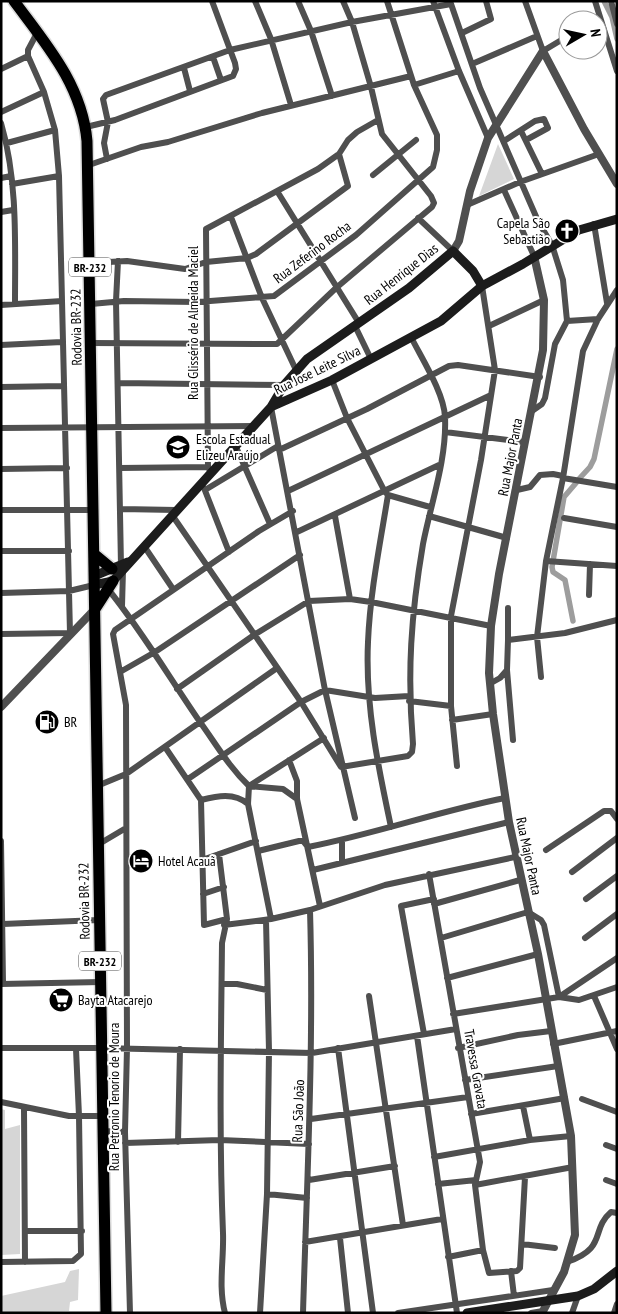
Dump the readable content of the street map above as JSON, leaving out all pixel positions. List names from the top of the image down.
{
  "streets": {
    "highway": ["BR-232", "Rodovia BR-232"],
    "main road": ["Rua Henrique Dias", "Rua Jose Leite Silva"],
    "street": [
      "Rua Zeferino Rocha",
      "Rua Glissério de Almeida Maciel",
      "Rua Major Panta",
      "Travessa Gravata",
      "Rua Petronio Tenorio de Moura",
      "Rua São João"
    ]
  },
  "crossings": [
    ["Rua Zeferino Rocha", "Rua Glissério de Almeida Maciel"],
    ["Rua Zeferino Rocha", "Rodovia BR-232"],
    ["BR-232", "Rodovia BR-232"],
    ["BR-232", "Rua Jose Leite Silva"],
    ["Rua Henrique Dias", "Rua Jose Leite Silva"],
    ["Rua Henrique Dias", "Rua Major Panta"],
    ["Rua Glissério de Almeida Maciel", "Rua Jose Leite Silva"],
    ["Rua Jose Leite Silva", "Rua Major Panta"]
  ],
  "places": {
    "church": ["Capela São Sebastião"],
    "school or university": ["Escola Estadual Elizeu Araújo"],
    "fuel station": ["BR"],
    "hotel": ["Hotel Acauã"],
    "supermarket": ["Bayta Atacarejo"]
  },
  "north": "right"
}
